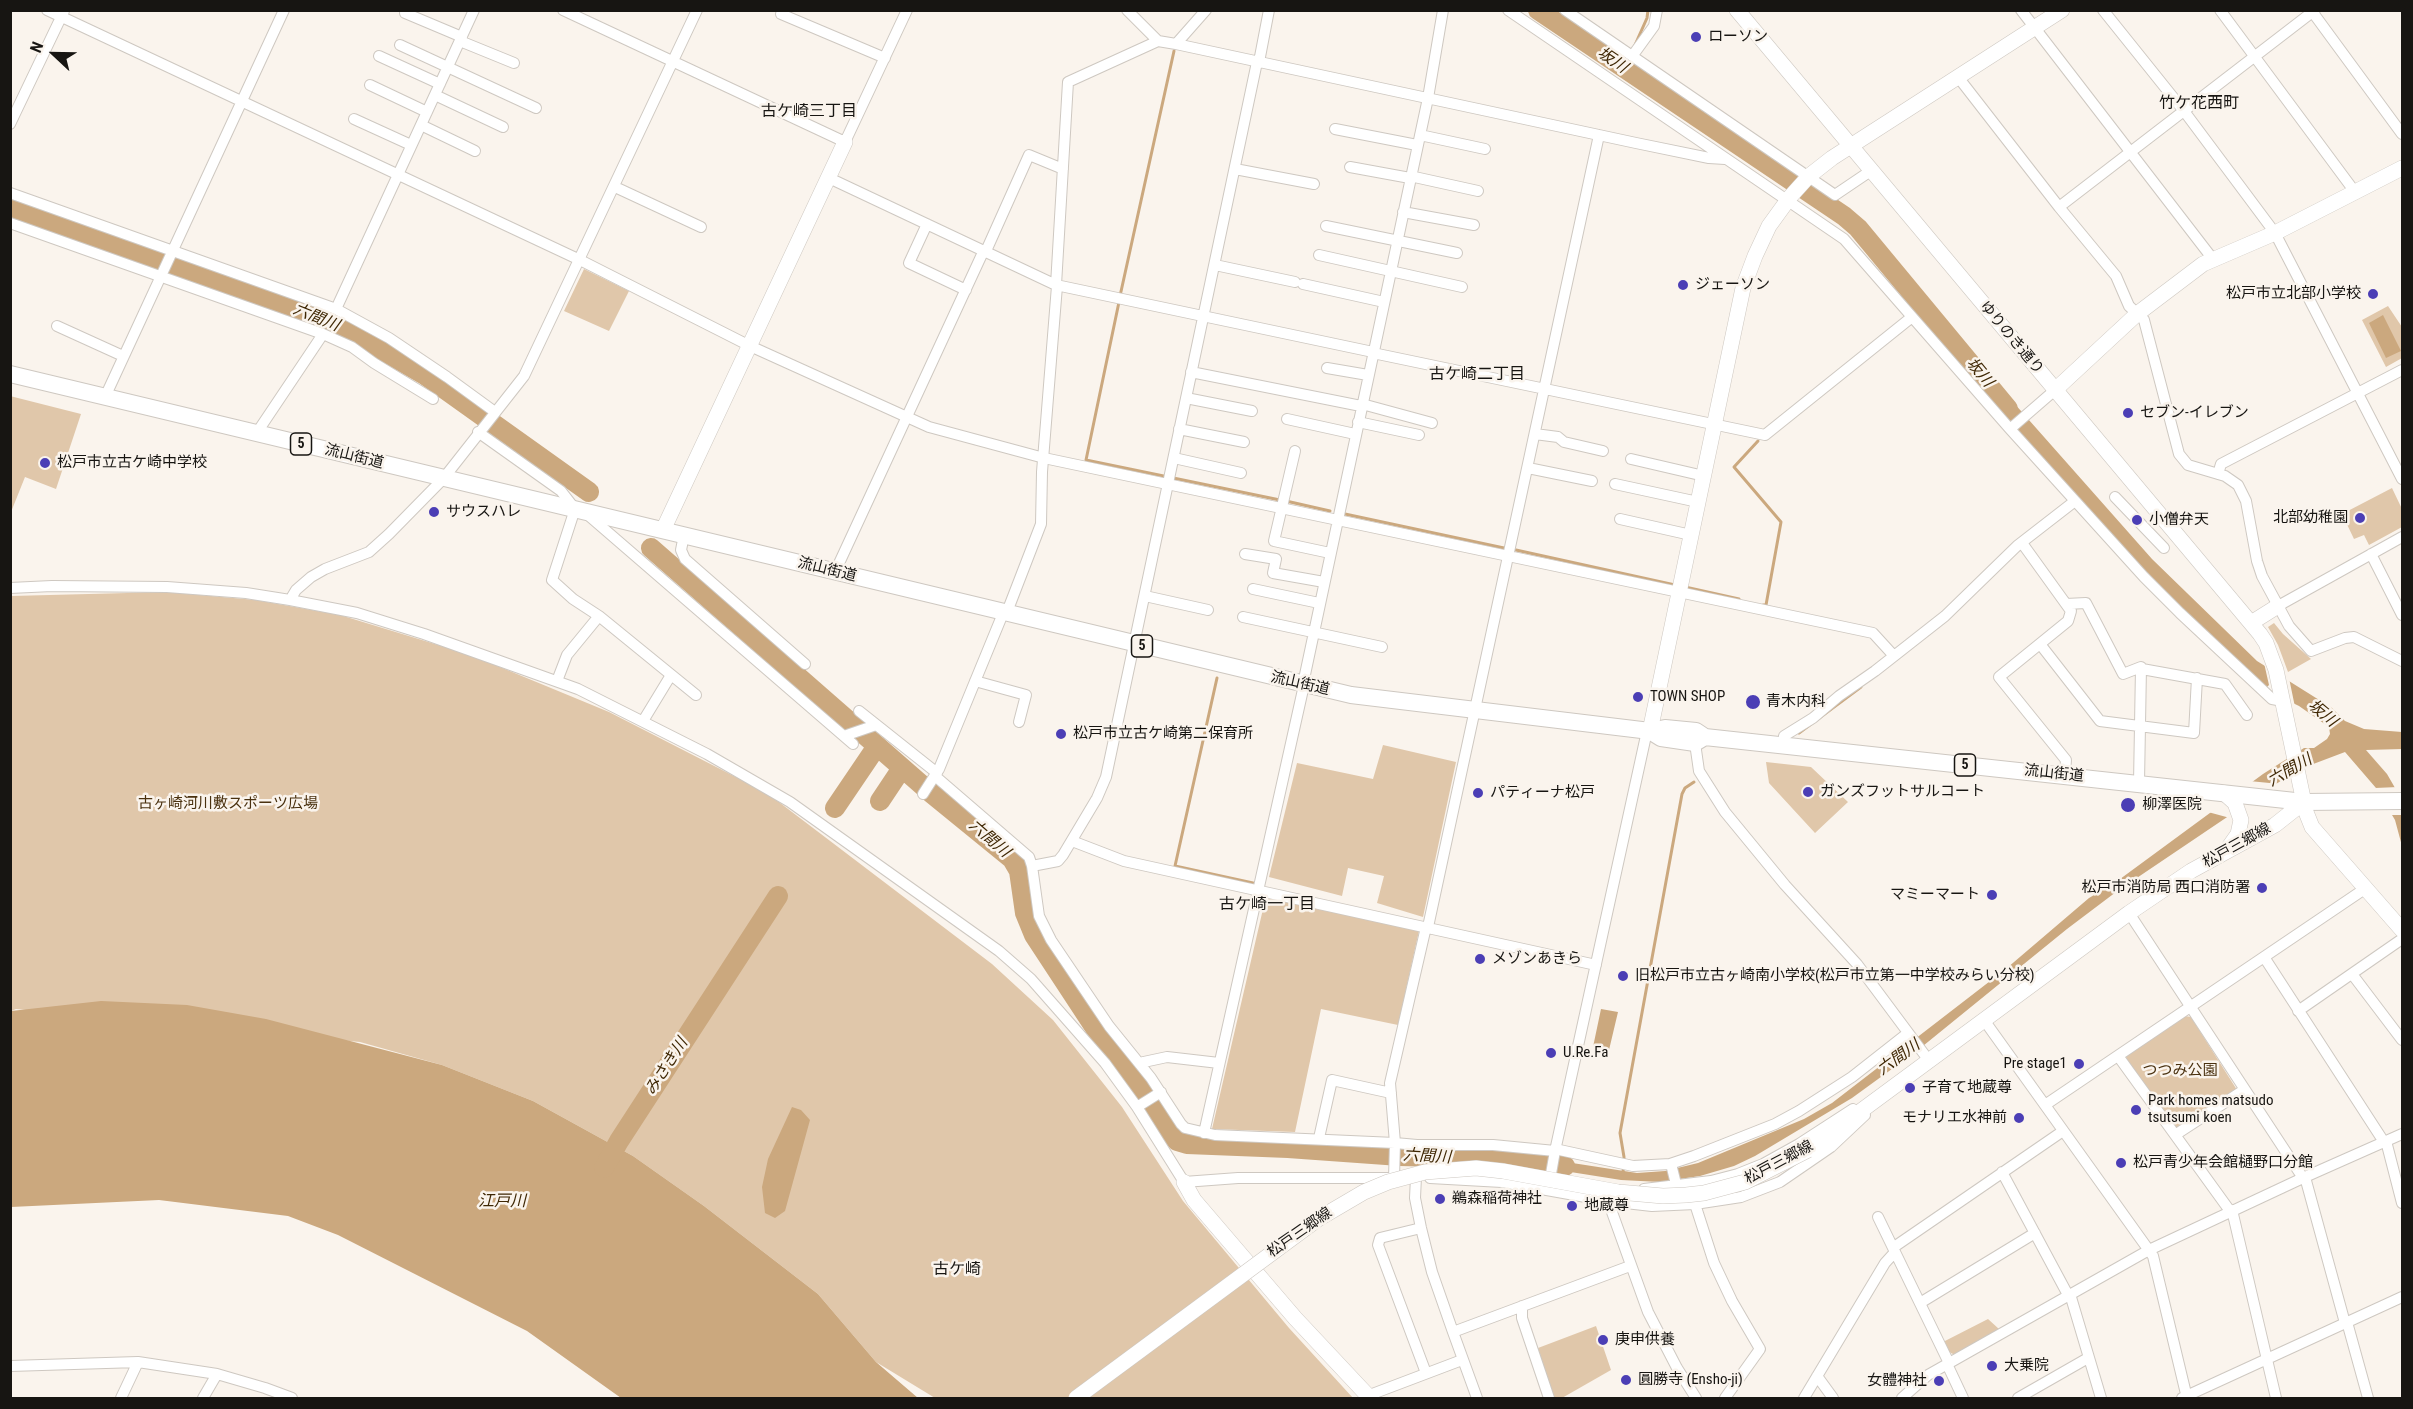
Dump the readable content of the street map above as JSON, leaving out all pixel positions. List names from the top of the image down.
{
  "streets": {
    "main road": ["5", "流山街道"],
    "street": ["ゆりのき通り", "松戸三郷線"]
  },
  "crossings": [
    ["ゆりのき通り", "流山街道"],
    ["ゆりのき通り", "松戸三郷線"],
    ["流山街道", "松戸三郷線"]
  ],
  "districts": [
    "竹ケ花西町",
    "古ケ崎三丁目",
    "古ケ崎二丁目",
    "古ケ崎一丁目",
    "古ケ崎"
  ],
  "water": [
    "坂川",
    "六間川",
    "みさき川",
    "江戸川"
  ],
  "parks": ["古ヶ崎河川敷スポーツ広場", "つつみ公園"],
  "places": [
    "ローソン",
    "ジェーソン",
    "松戸市立北部小学校",
    "セブン-イレブン",
    "松戸市立古ケ崎中学校",
    "サウスハレ",
    "北部幼稚園",
    "小僧弁天",
    "TOWN SHOP",
    "青木内科",
    "松戸市立古ケ崎第二保育所",
    "ガンズフットサルコート",
    "パティーナ松戸",
    "柳澤医院",
    "松戸市消防局 西口消防署",
    "マミーマート",
    "メゾンあきら",
    "旧松戸市立古ヶ崎南小学校(松戸市立第一中学校みらい分校)",
    "U.Re.Fa",
    "Pre stage1",
    "子育て地蔵尊",
    "Park homes matsudo tsutsumi koen",
    "モナリエ水神前",
    "松戸青少年会館樋野口分館",
    "鵜森稲荷神社",
    "地蔵尊",
    "庚申供養",
    "大乗院",
    "圓勝寺 (Ensho-ji)",
    "女體神社"
  ],
  "north": "left"
}
